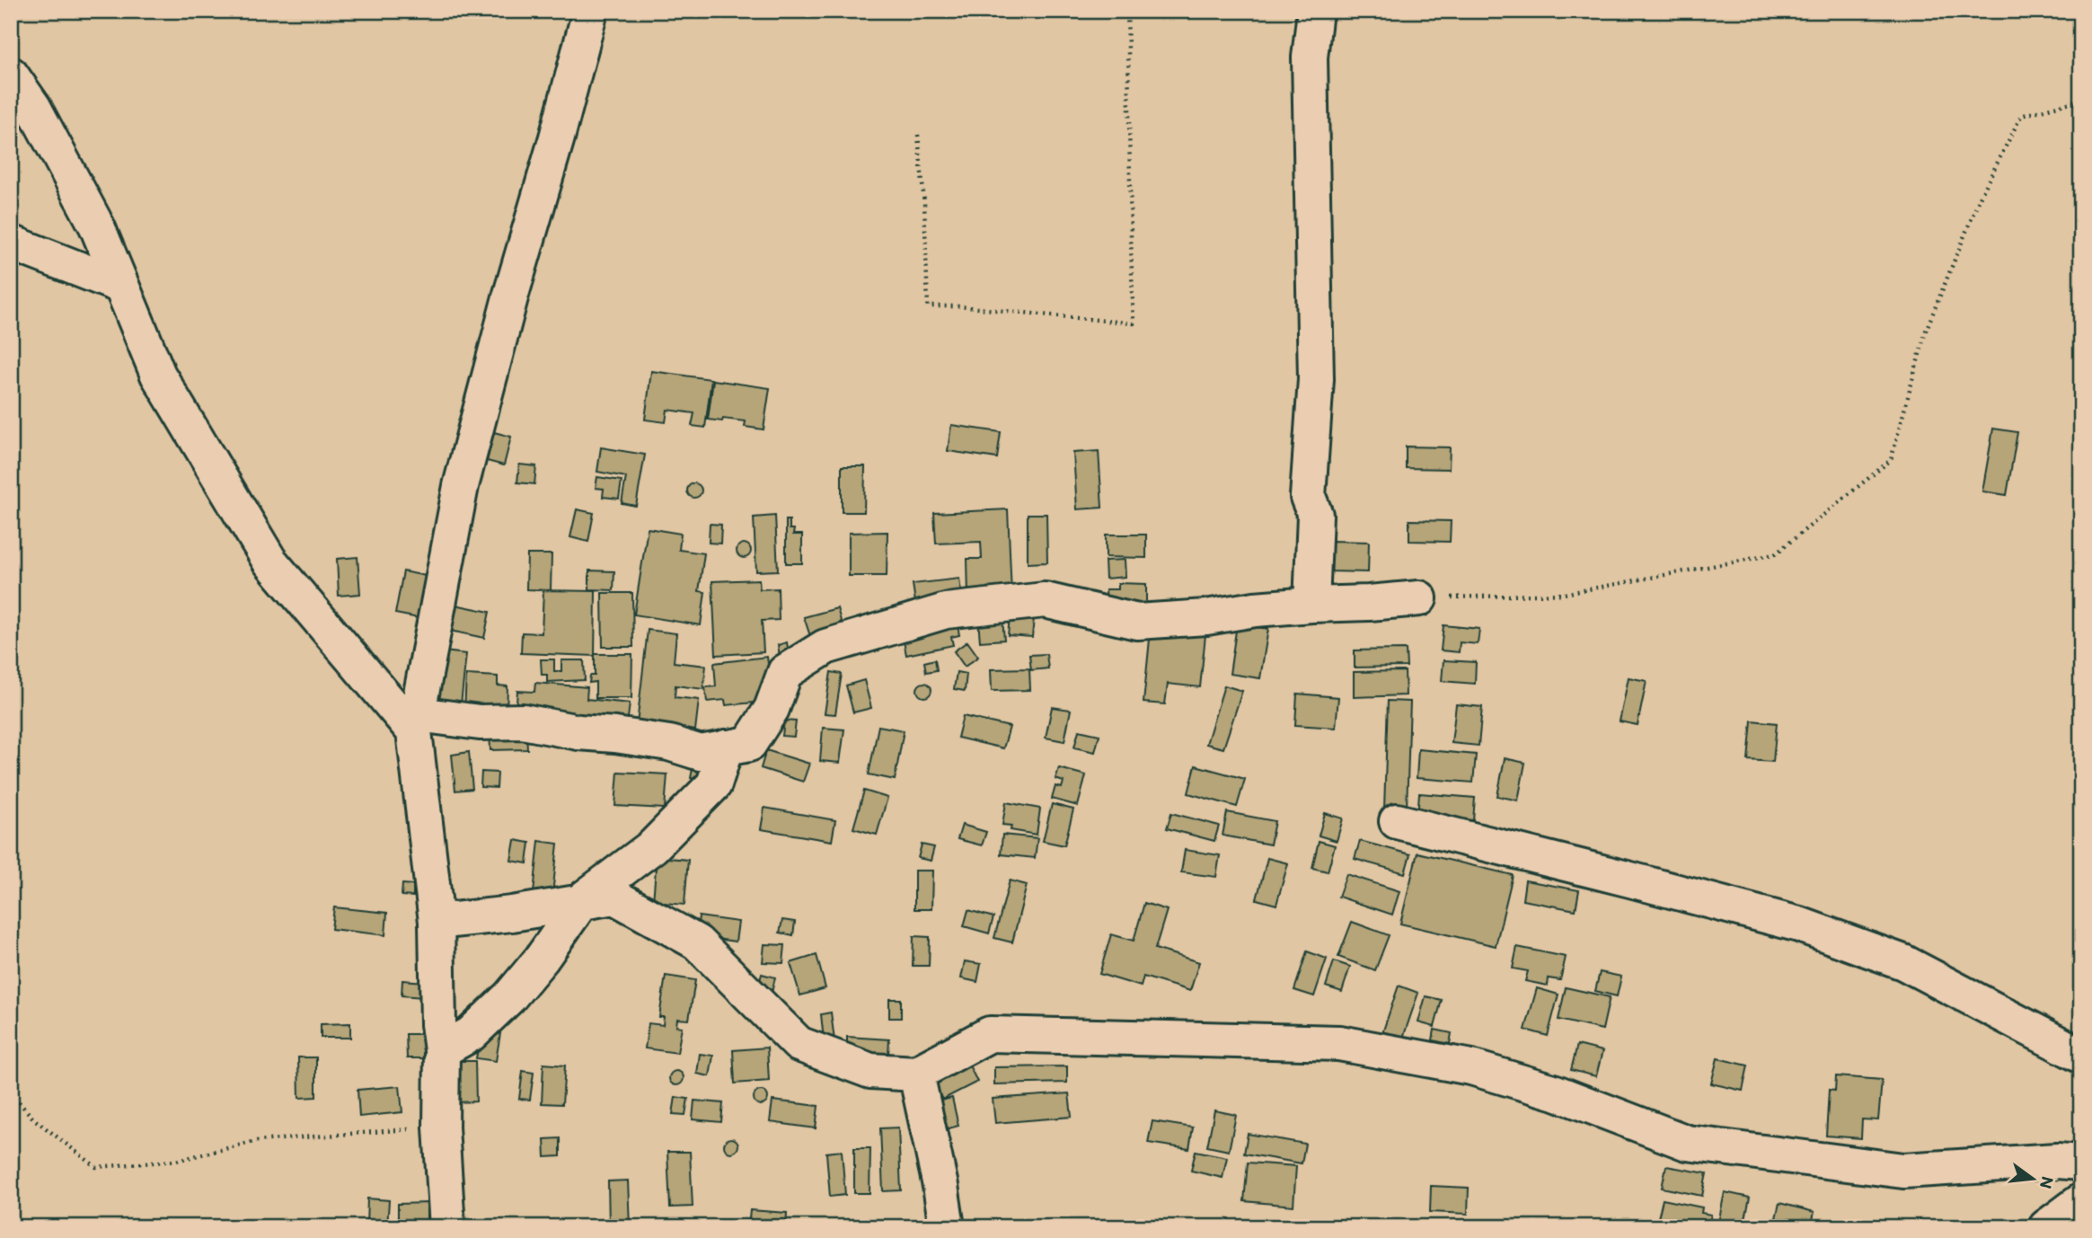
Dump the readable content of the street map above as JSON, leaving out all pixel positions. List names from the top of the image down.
{
  "north": "right"
}
